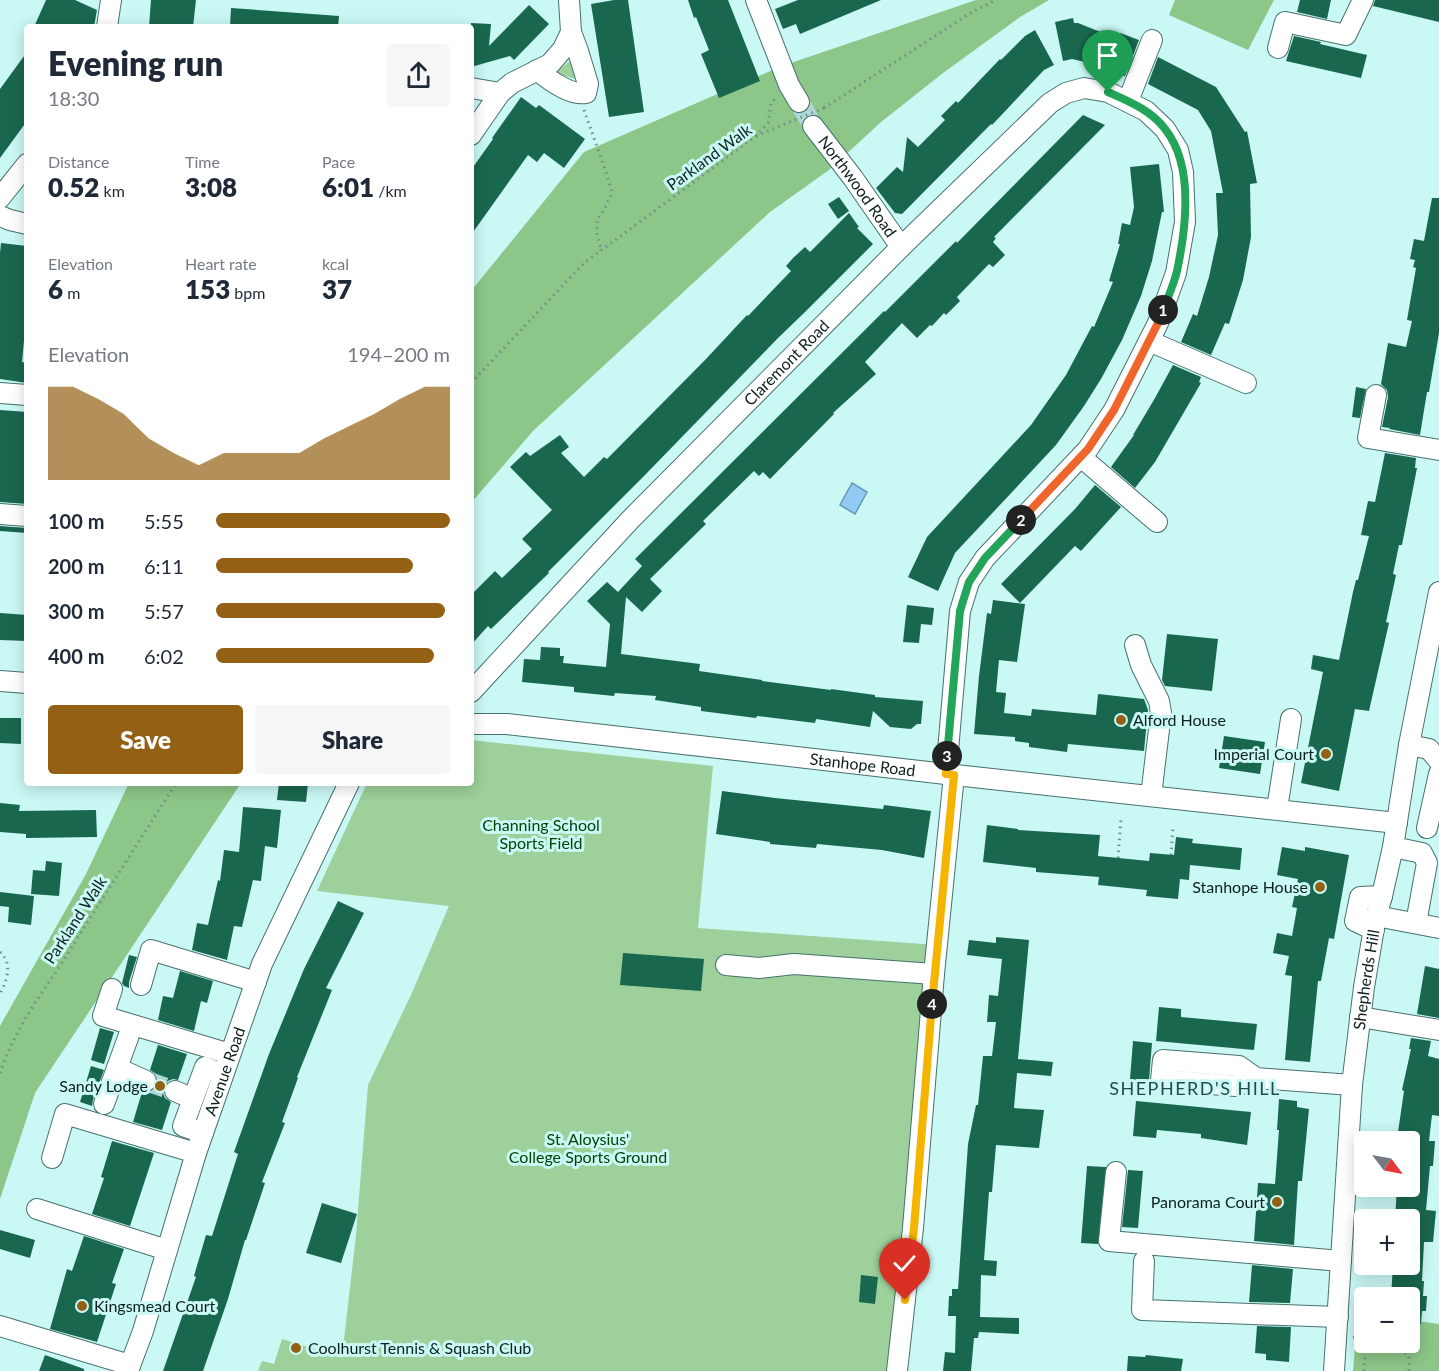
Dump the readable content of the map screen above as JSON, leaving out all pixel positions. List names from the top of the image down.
{
  "streets": {
    "street": [
      "Northwood Road",
      "Claremont Road",
      "Stanhope Road",
      "Shepherds Hill",
      "Avenue Road"
    ],
    "path": ["Parkland Walk"]
  },
  "crossings": [
    ["Northwood Road", "Claremont Road"],
    ["Claremont Road", "Stanhope Road"]
  ],
  "districts": ["SHEPHERD'S HILL"],
  "parks": ["Channing School Sports Field", "St. Aloysius' College Sports Ground"],
  "places": [
    "Alford House",
    "Imperial Court",
    "Stanhope House",
    "Sandy Lodge",
    "Panorama Court",
    "Kingsmead Court",
    "Coolhurst Tennis & Squash Club"
  ],
  "north": "bottom right",
  "page": {
    "heading": ["Evening run", "18:30"],
    "stats": [
      ["Distance", "0.52 km"],
      ["Time", "3:08"],
      ["Pace", "6:01 /km"],
      ["Elevation", "6 m"],
      ["Heart rate", "153 bpm"],
      ["kcal", "37"]
    ],
    "pins": [
      "1",
      "2",
      "3",
      "4"
    ],
    "chart": ["Elevation", "194–200 m"],
    "list": [
      {
        "name": "100 m",
        "note": "5:55"
      },
      {
        "name": "200 m",
        "note": "6:11"
      },
      {
        "name": "300 m",
        "note": "5:57"
      },
      {
        "name": "400 m",
        "note": "6:02"
      }
    ],
    "buttons": ["Save", "Share"],
    "map_buttons": ["+", "−"]
  }
}
